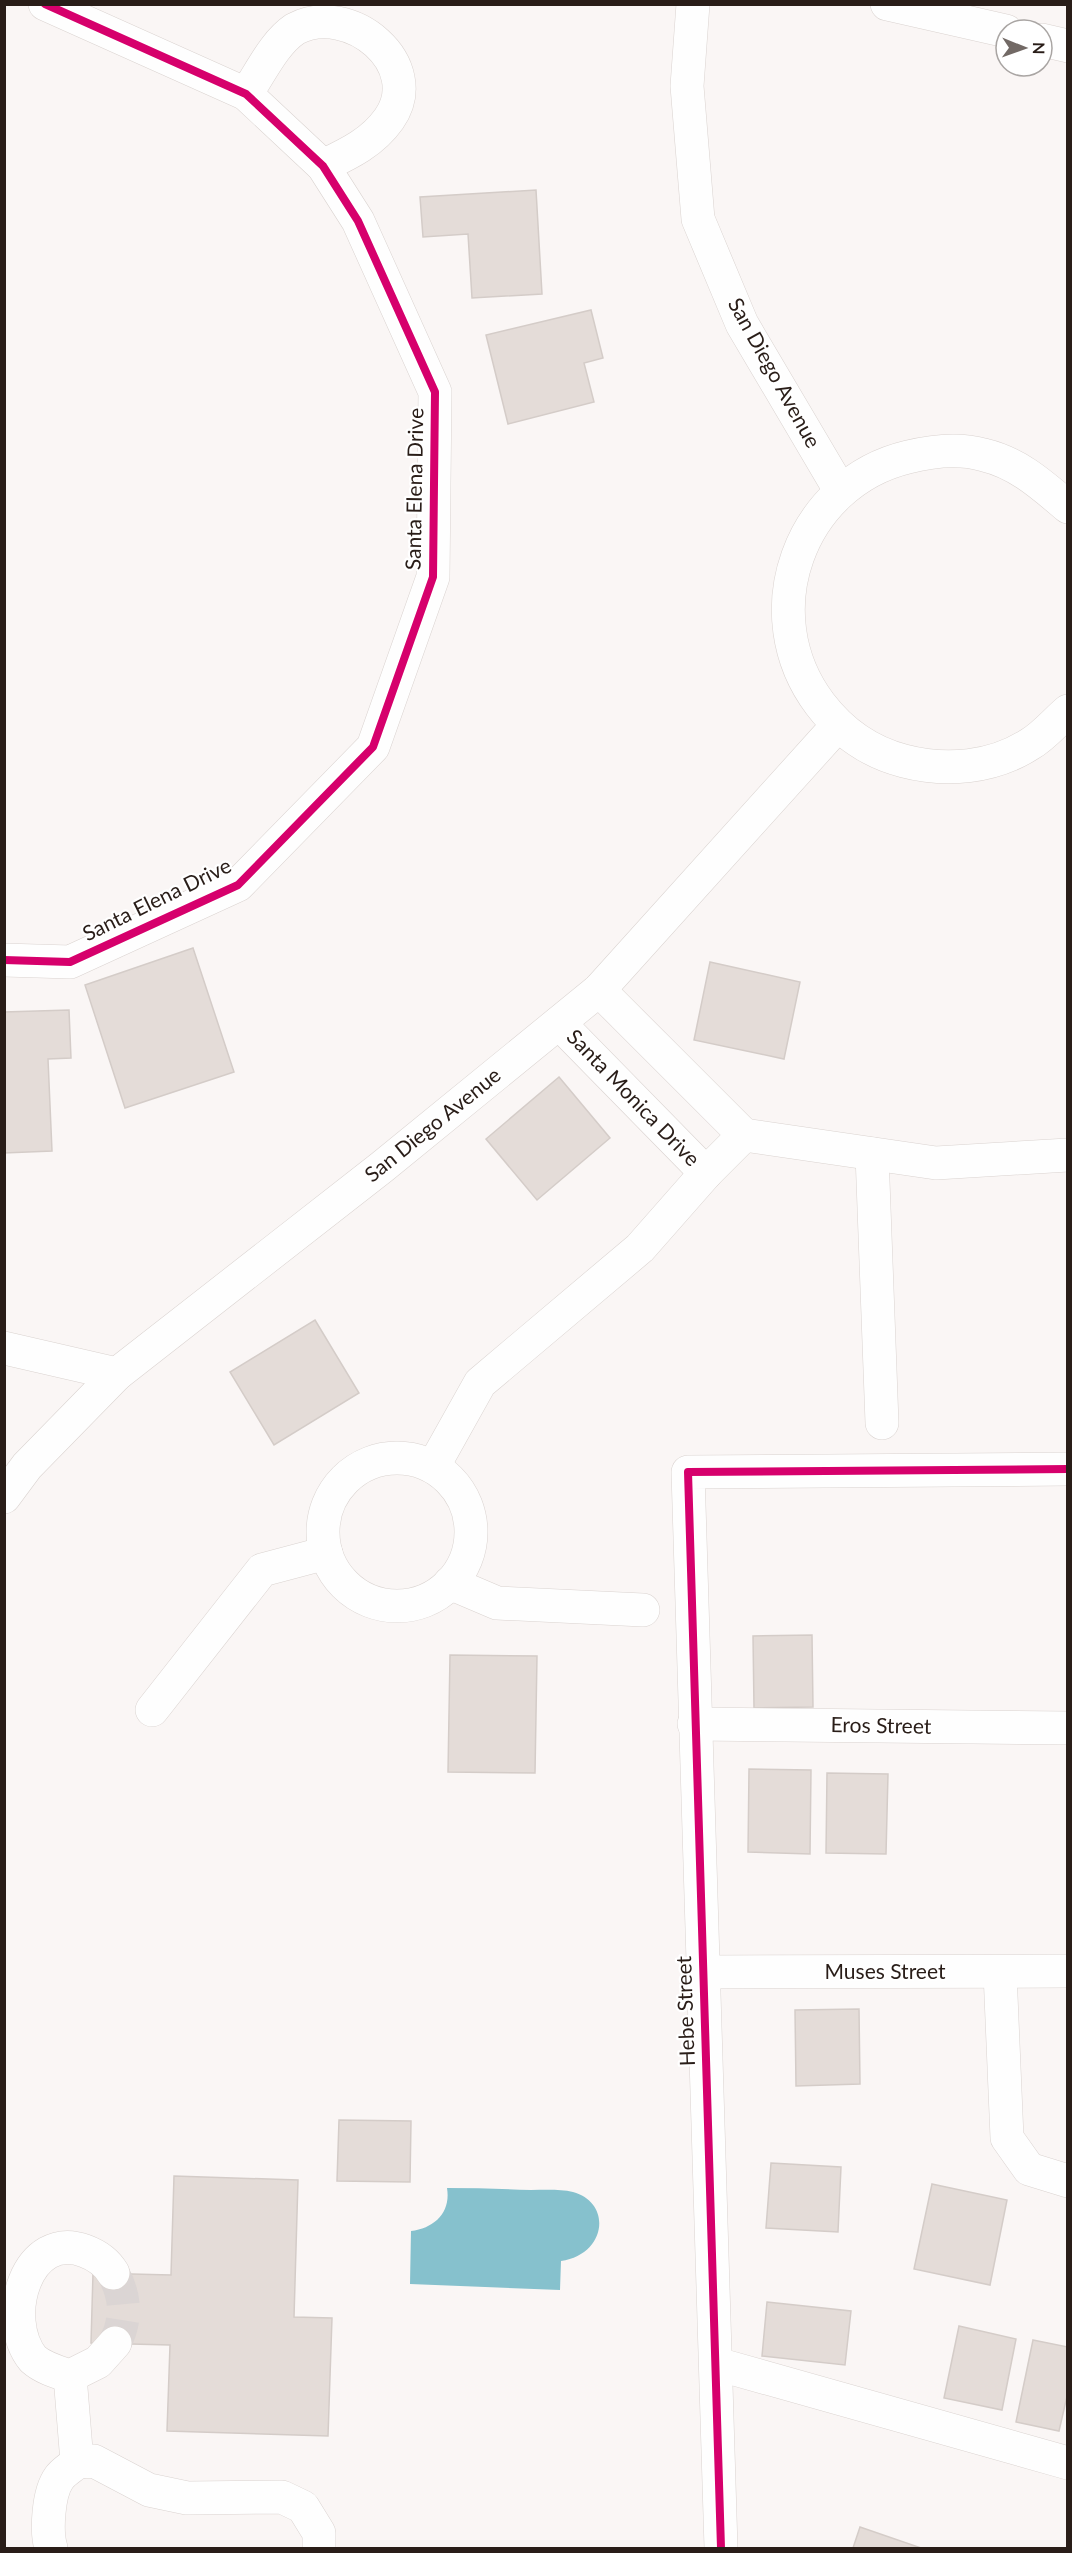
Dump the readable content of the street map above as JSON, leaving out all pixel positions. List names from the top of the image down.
{
  "streets": {
    "street": [
      "San Diego Avenue",
      "Santa Elena Drive",
      "Santa Monica Drive",
      "Eros Street",
      "Muses Street",
      "Hebe Street"
    ]
  },
  "crossings": [
    ["San Diego Avenue", "Santa Monica Drive"],
    ["Eros Street", "Hebe Street"],
    ["Muses Street", "Hebe Street"]
  ],
  "north": "right"
}
